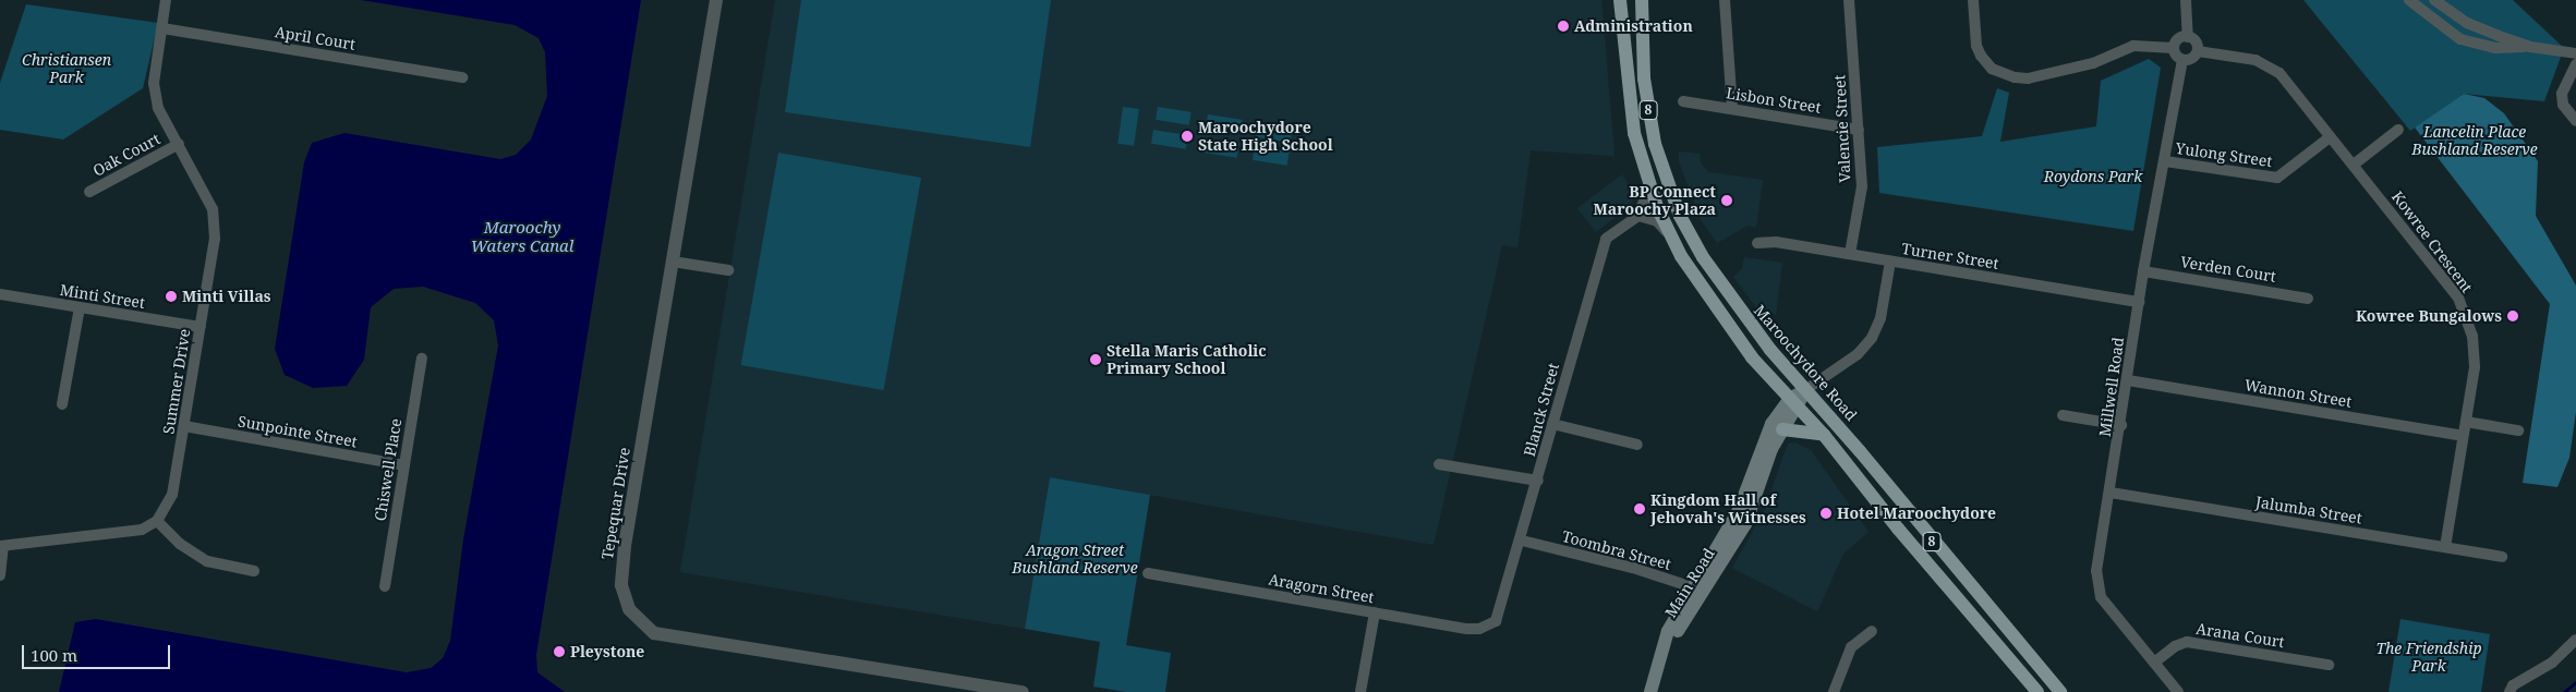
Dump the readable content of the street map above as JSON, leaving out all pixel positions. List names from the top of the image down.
{
  "streets": {
    "main road": ["8", "Maroochydore Road", "Main Road"],
    "street": [
      "April Court",
      "Lisbon Street",
      "Valencie Street",
      "Oak Court",
      "Yulong Street",
      "Kowree Crescent",
      "Turner Street",
      "Verden Court",
      "Minti Street",
      "Summer Drive",
      "Millwell Road",
      "Wannon Street",
      "Blanck Street",
      "Sunpointe Street",
      "Chiswell Place",
      "Tepequar Drive",
      "Jalumba Street",
      "Toombra Street",
      "Aragorn Street",
      "Arana Court"
    ]
  },
  "crossings": [
    ["April Court", "Summer Drive"],
    ["Lisbon Street", "Valencie Street"],
    ["8", "Main Road"],
    ["Valencie Street", "Turner Street"],
    ["Oak Court", "Summer Drive"],
    ["Yulong Street", "Kowree Crescent"],
    ["Yulong Street", "Millwell Road"],
    ["Kowree Crescent", "Millwell Road"],
    ["Kowree Crescent", "Wannon Street"],
    ["Kowree Crescent", "Jalumba Street"],
    ["Turner Street", "Millwell Road"],
    ["Verden Court", "Millwell Road"],
    ["Minti Street", "Summer Drive"],
    ["Maroochydore Road", "Main Road"],
    ["Summer Drive", "Sunpointe Street"],
    ["Millwell Road", "Wannon Street"],
    ["Millwell Road", "Jalumba Street"],
    ["Millwell Road", "Arana Court"],
    ["Blanck Street", "Toombra Street"],
    ["Blanck Street", "Aragorn Street"],
    ["Sunpointe Street", "Chiswell Place"],
    ["Toombra Street", "Main Road"]
  ],
  "water": ["Maroochy Waters Canal"],
  "parks": [
    "Christiansen Park",
    "Lancelin Place Bushland Reserve",
    "Roydons Park",
    "Aragon Street Bushland Reserve",
    "The Friendship Park"
  ],
  "places": [
    "Administration",
    "Maroochydore State High School",
    "BP Connect Maroochy Plaza",
    "Minti Villas",
    "Kowree Bungalows",
    "Stella Maris Catholic Primary School",
    "Kingdom Hall of Jehovah's Witnesses",
    "Hotel Maroochydore",
    "Pleystone"
  ],
  "scale_bar": "100 m"
}
